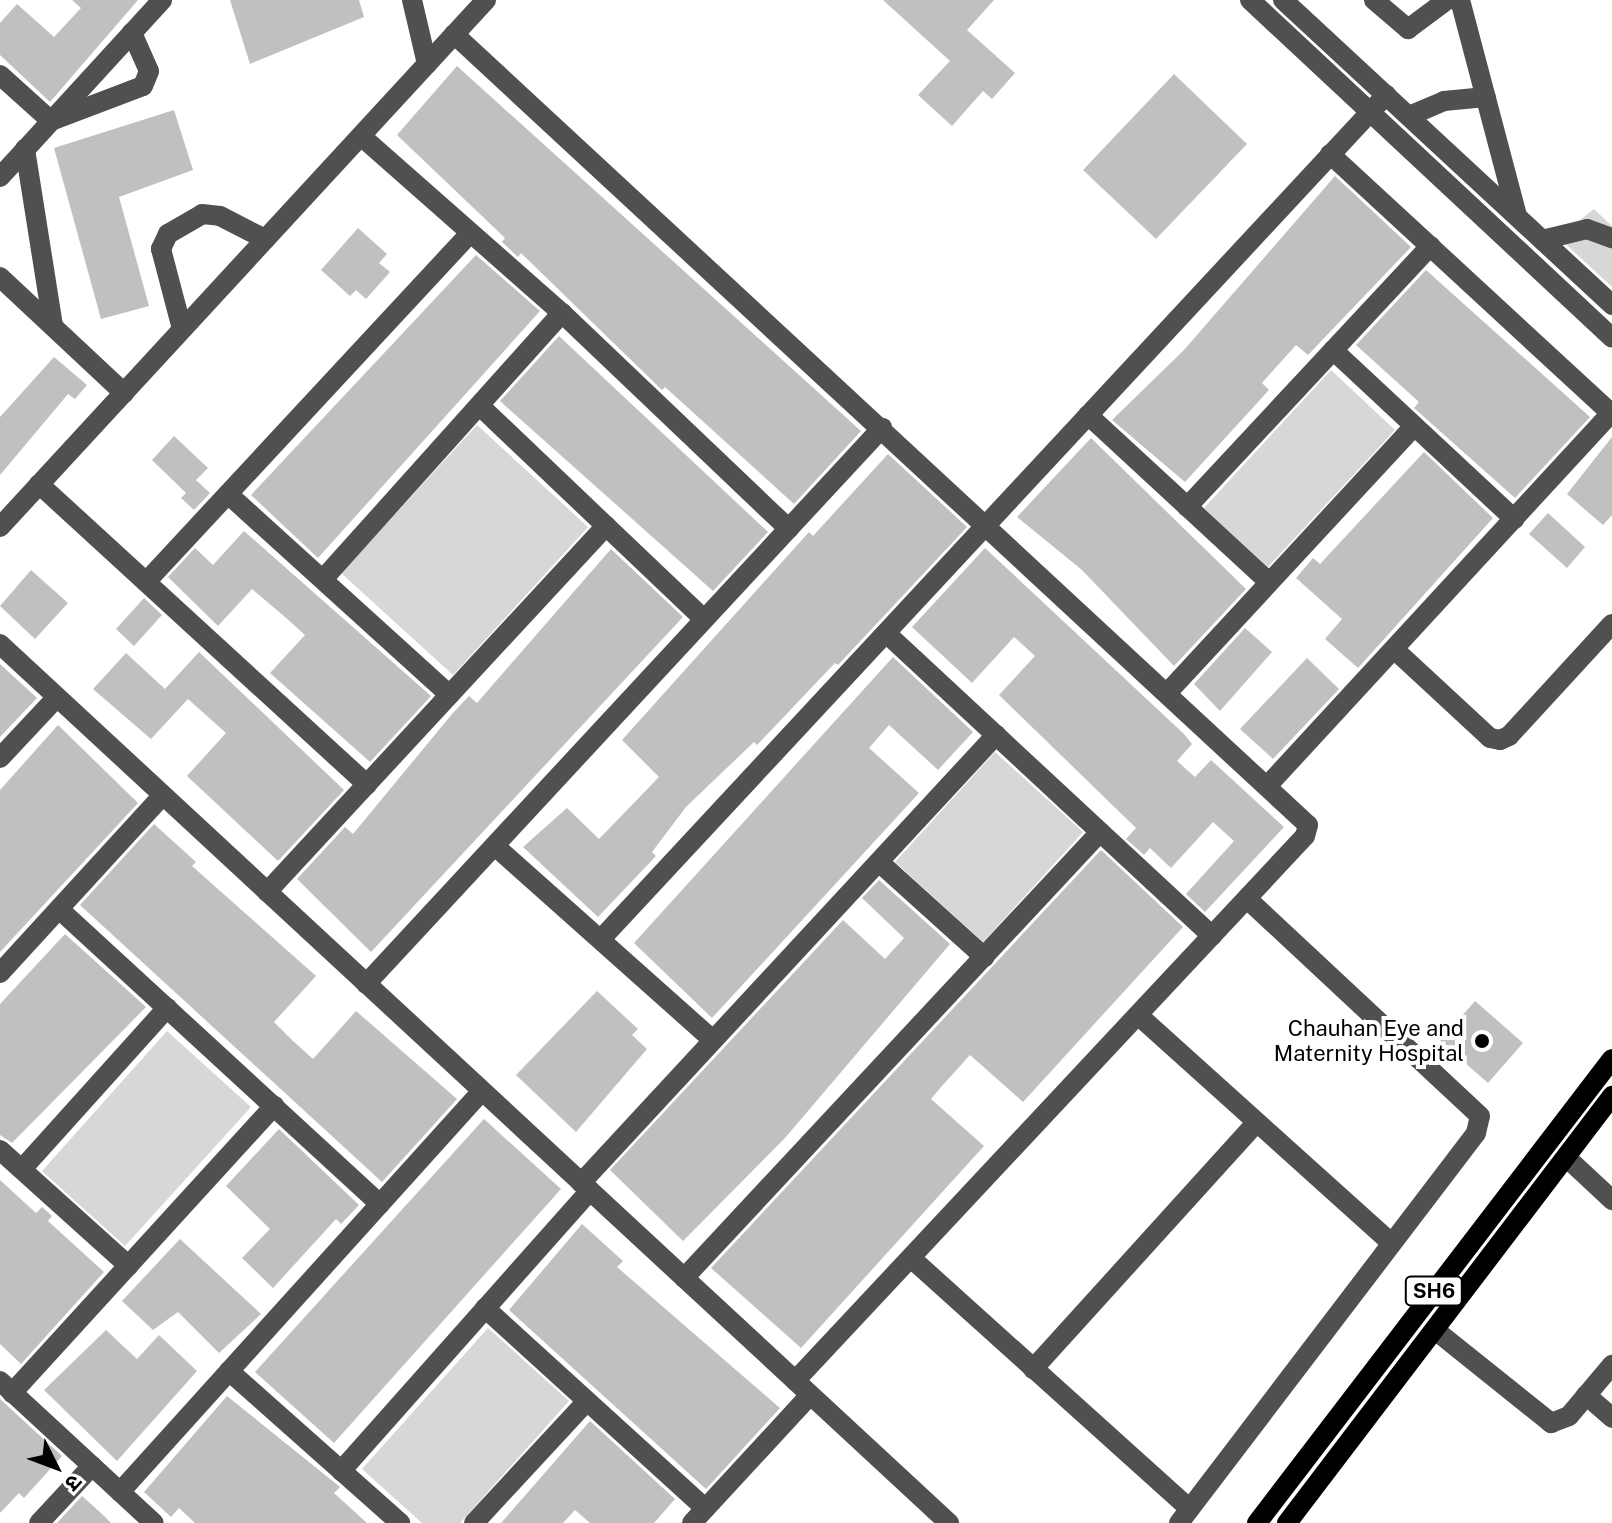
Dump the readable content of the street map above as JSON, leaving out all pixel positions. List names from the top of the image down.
{
  "streets": {
    "main road": ["SH6"]
  },
  "places": ["Chauhan Eye and Maternity Hospital"],
  "north": "bottom right"
}
